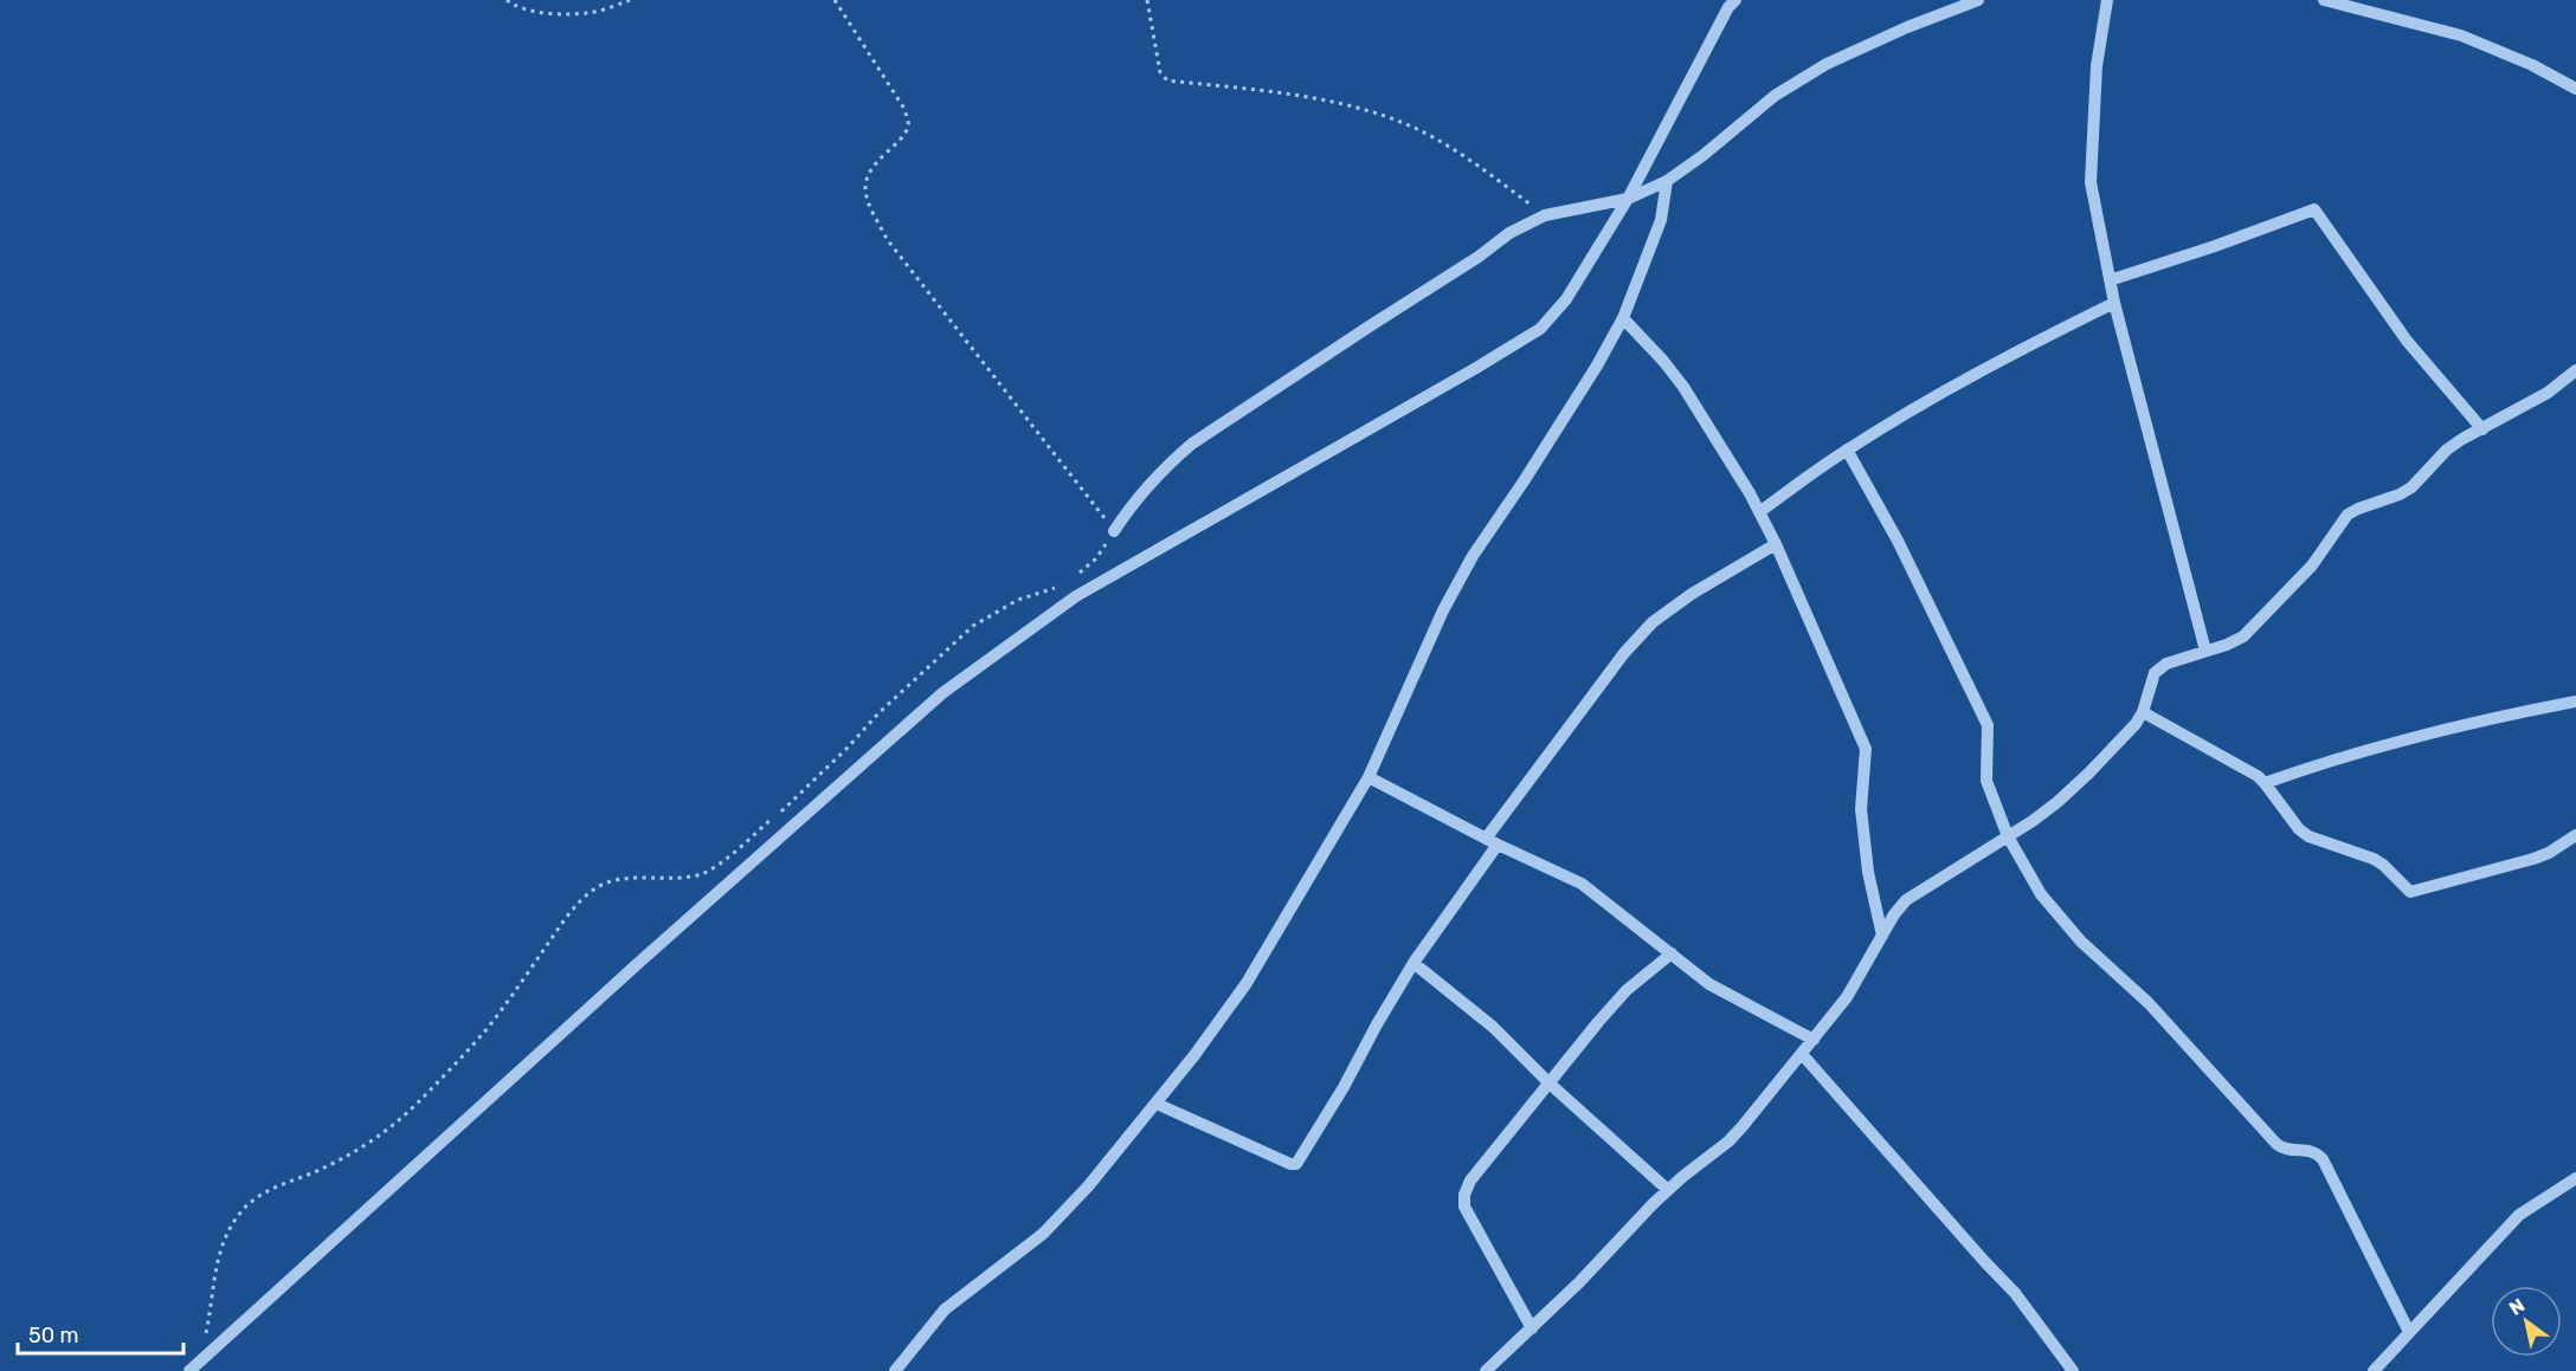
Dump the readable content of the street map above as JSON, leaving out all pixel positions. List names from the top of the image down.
{
  "scale_bar": "50 m",
  "north": "top left"
}
